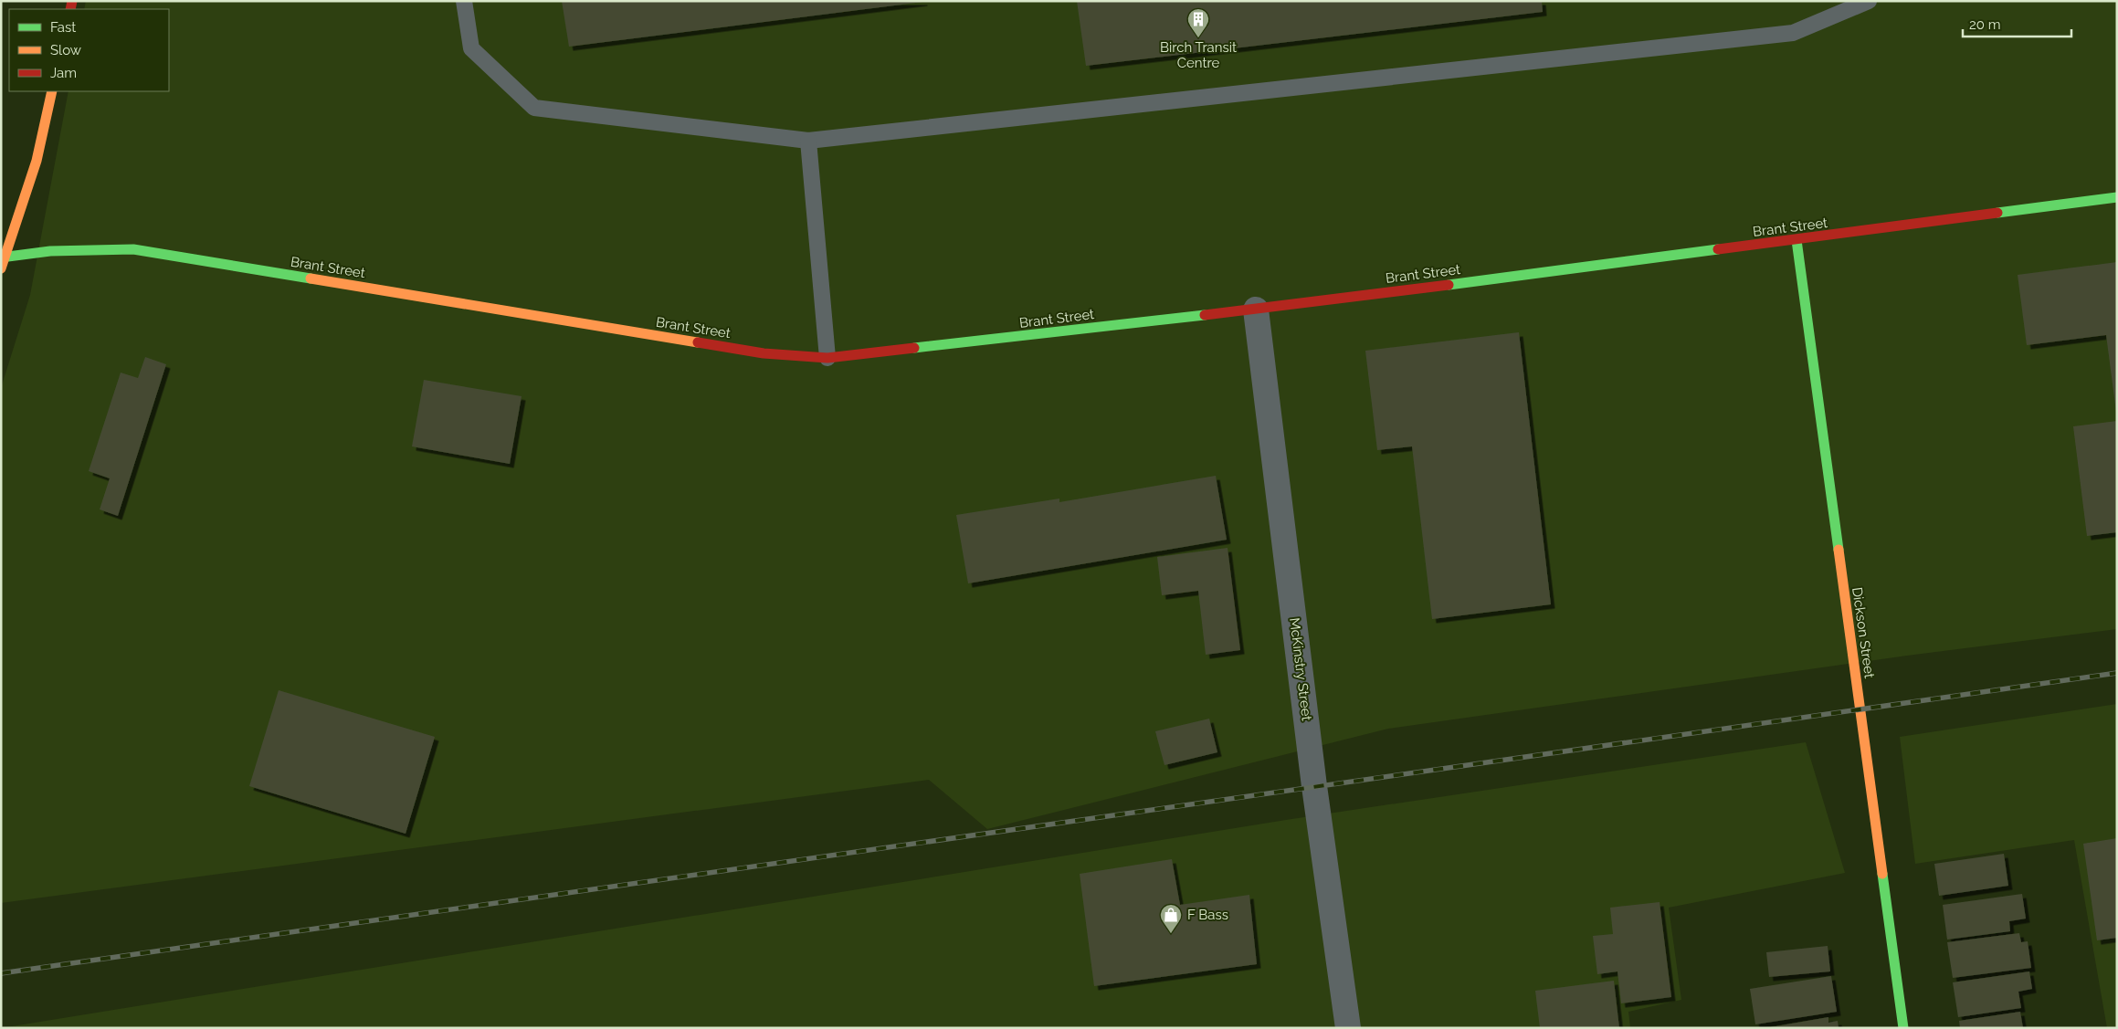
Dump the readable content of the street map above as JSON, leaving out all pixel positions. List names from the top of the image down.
{
  "streets": {
    "street": ["Brant Street", "Dickson Street", "McKinstry Street"]
  },
  "crossings": [
    ["Brant Street", "Dickson Street"],
    ["Brant Street", "McKinstry Street"]
  ],
  "places": {
    "building": ["Birch Transit Centre"],
    "shop": ["F Bass"]
  },
  "legend": ["Fast", "Slow", "Jam"],
  "scale_bar": "20 m"
}
